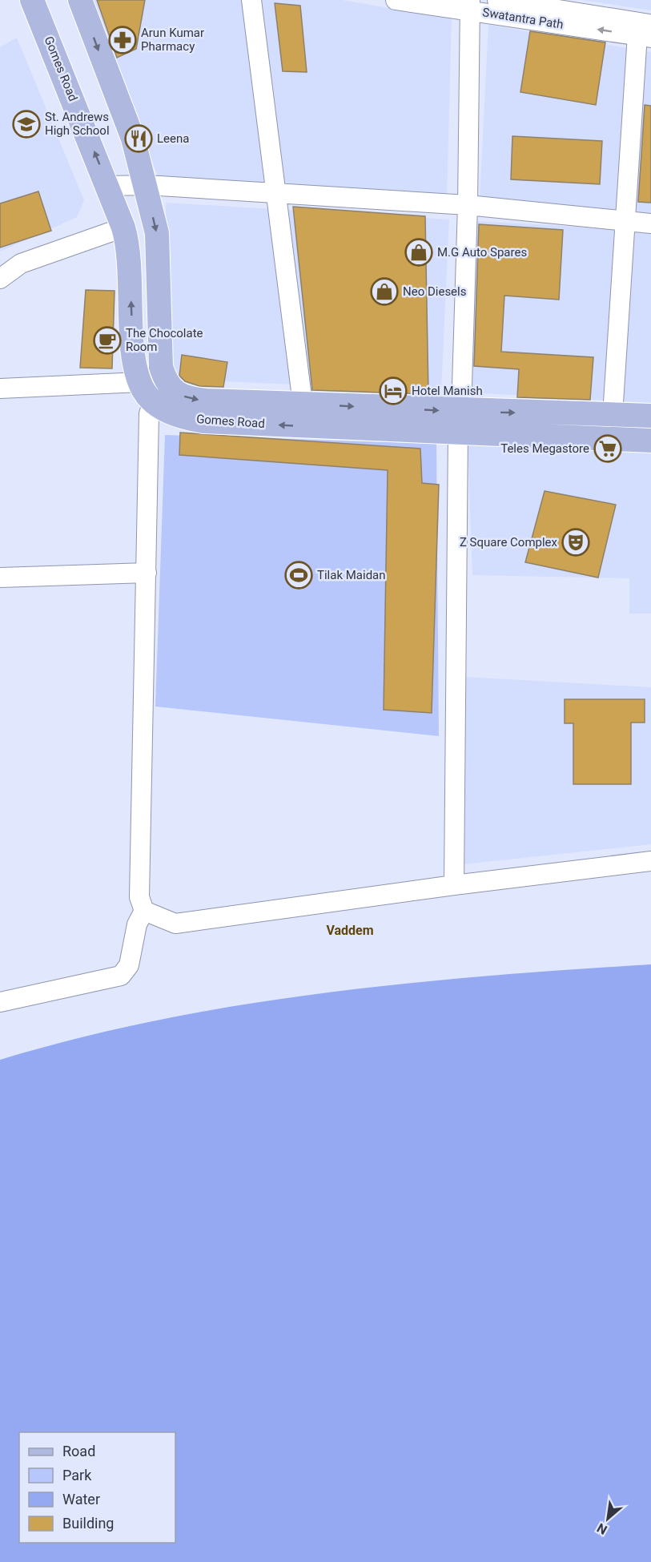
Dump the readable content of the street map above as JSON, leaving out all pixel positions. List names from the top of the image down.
{
  "streets": {
    "main road": ["Gomes Road"],
    "street": ["Swatantra Path"]
  },
  "districts": ["Vaddem"],
  "places": {
    "pharmacy": ["Arun Kumar Pharmacy"],
    "school or university": ["St. Andrews High School"],
    "restaurant": ["Leena"],
    "shop": ["M.G Auto Spares", "Neo Diesels"],
    "cafe": ["The Chocolate Room"],
    "hotel": ["Hotel Manish"],
    "supermarket": ["Teles Megastore"],
    "theatre": ["Z Square Complex"],
    "sports": ["Tilak Maidan"]
  },
  "legend": [
    "Road",
    "Park",
    "Water",
    "Building"
  ],
  "north": "bottom left"
}
